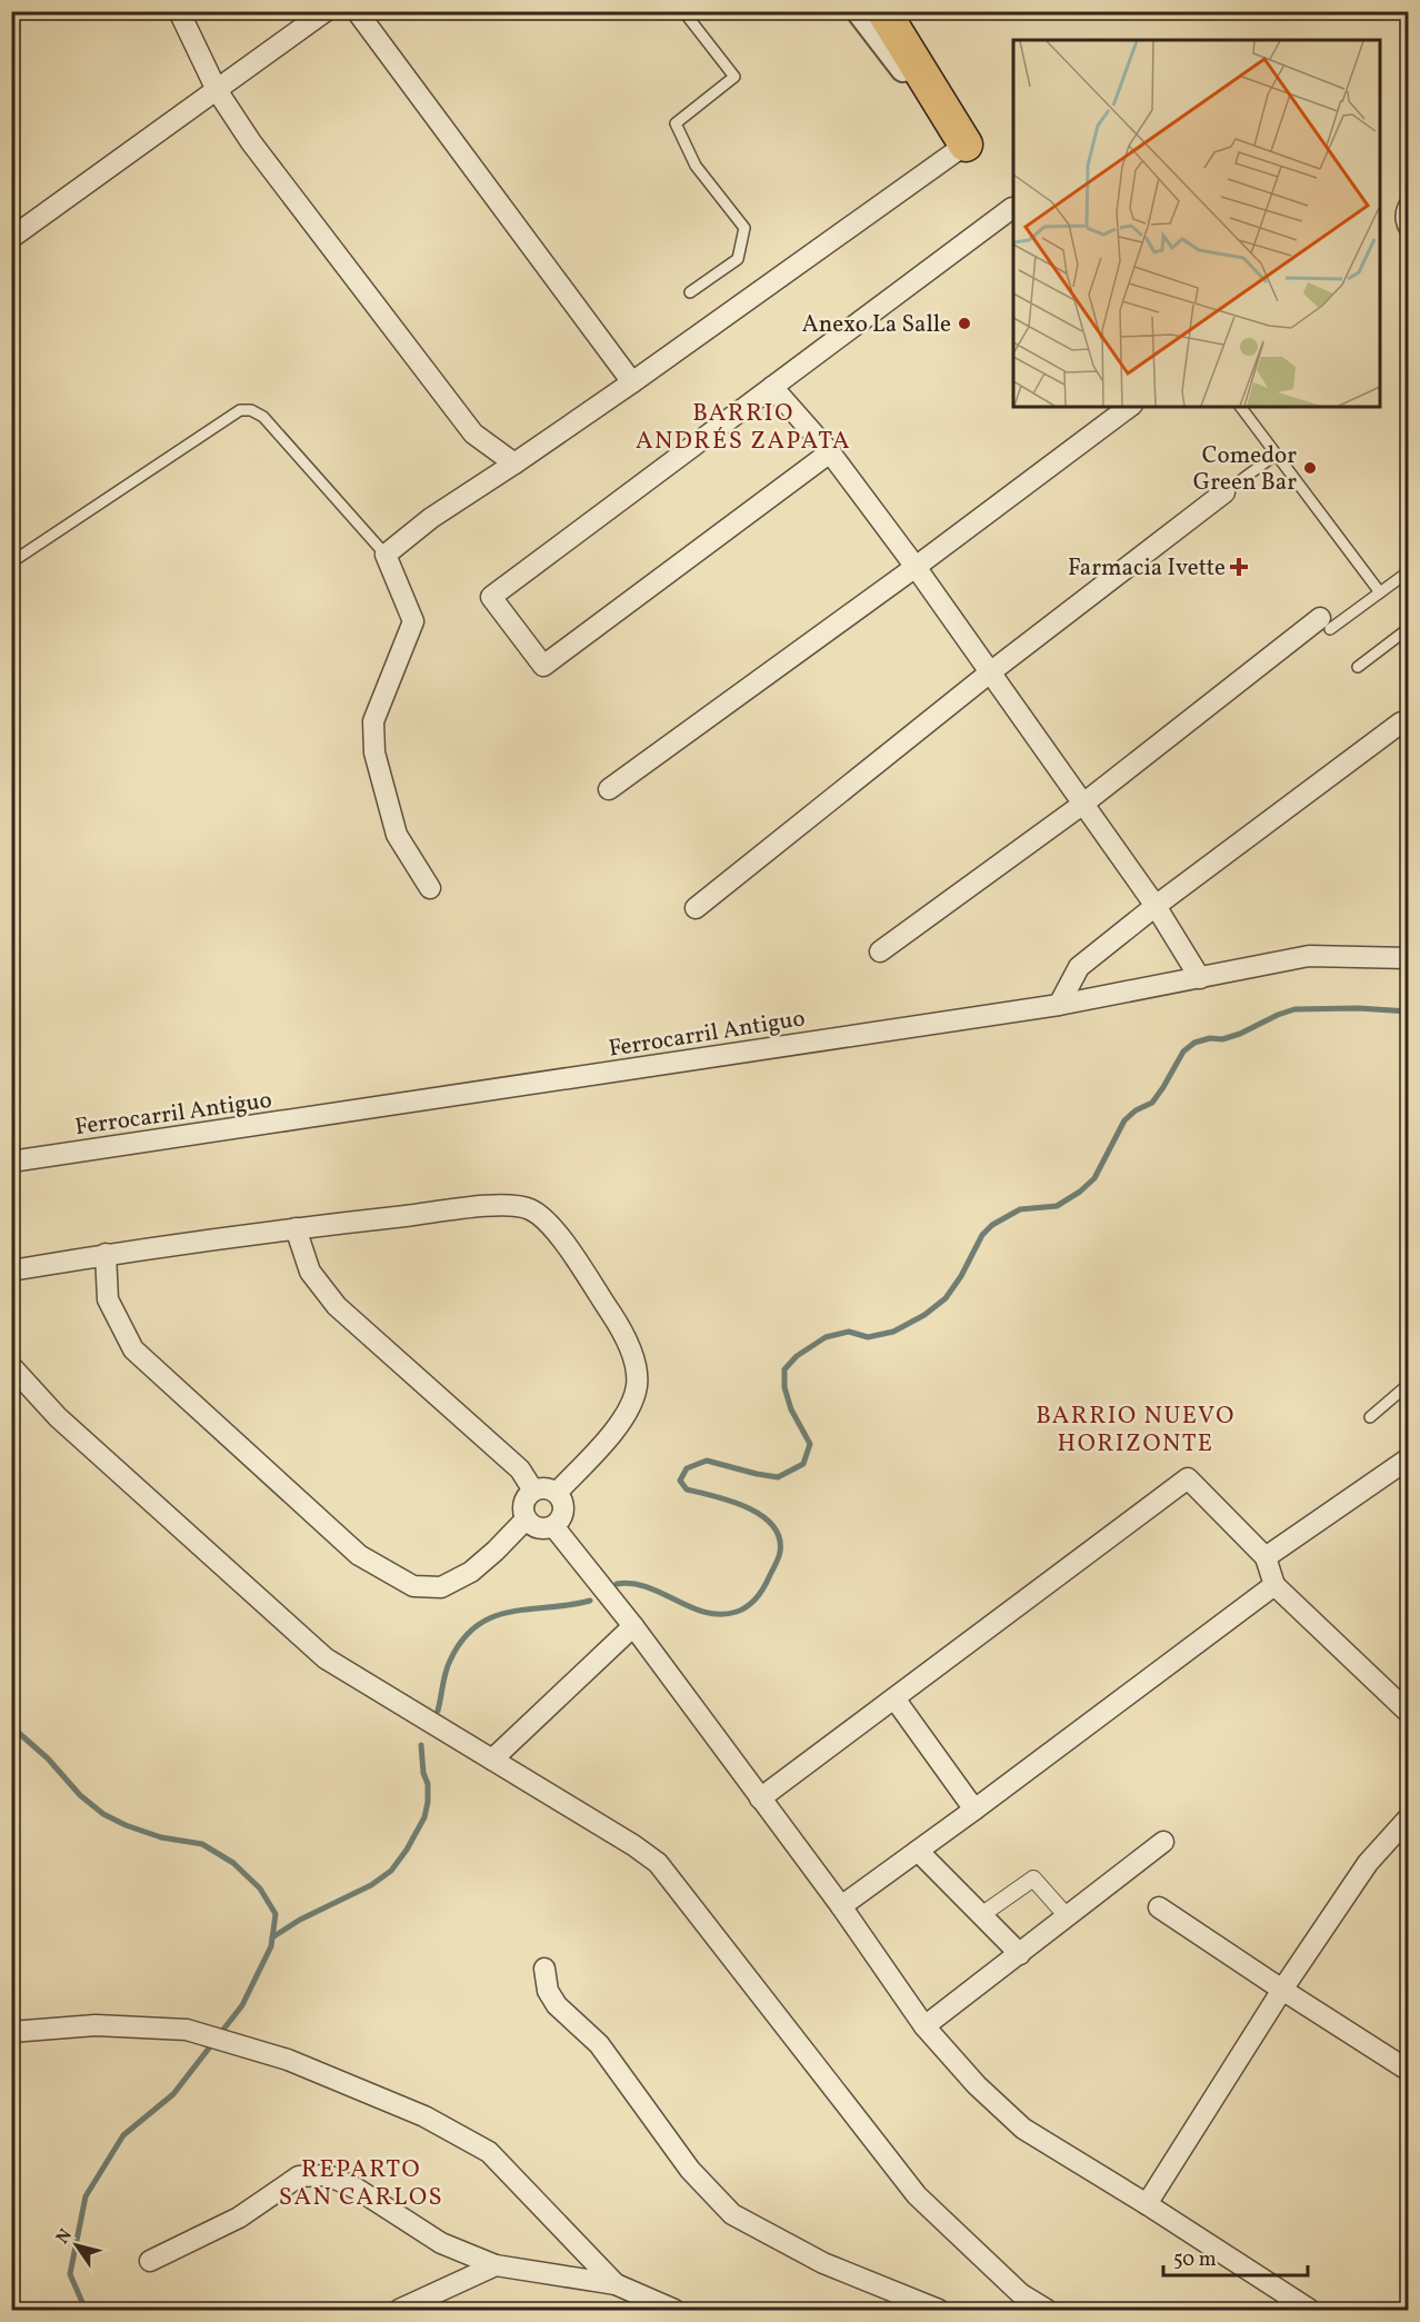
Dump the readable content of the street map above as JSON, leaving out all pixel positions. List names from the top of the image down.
{
  "streets": {
    "street": ["Ferrocarril Antiguo"]
  },
  "districts": ["BARRIO ANDRÉS ZAPATA", "BARRIO NUEVO HORIZONTE", "REPARTO SAN CARLOS"],
  "places": {
    "other": ["Anexo La Salle", "Comedor Green Bar"],
    "health": ["Farmacia Ivette"]
  },
  "scale_bar": "50 m",
  "north": "top left"
}
